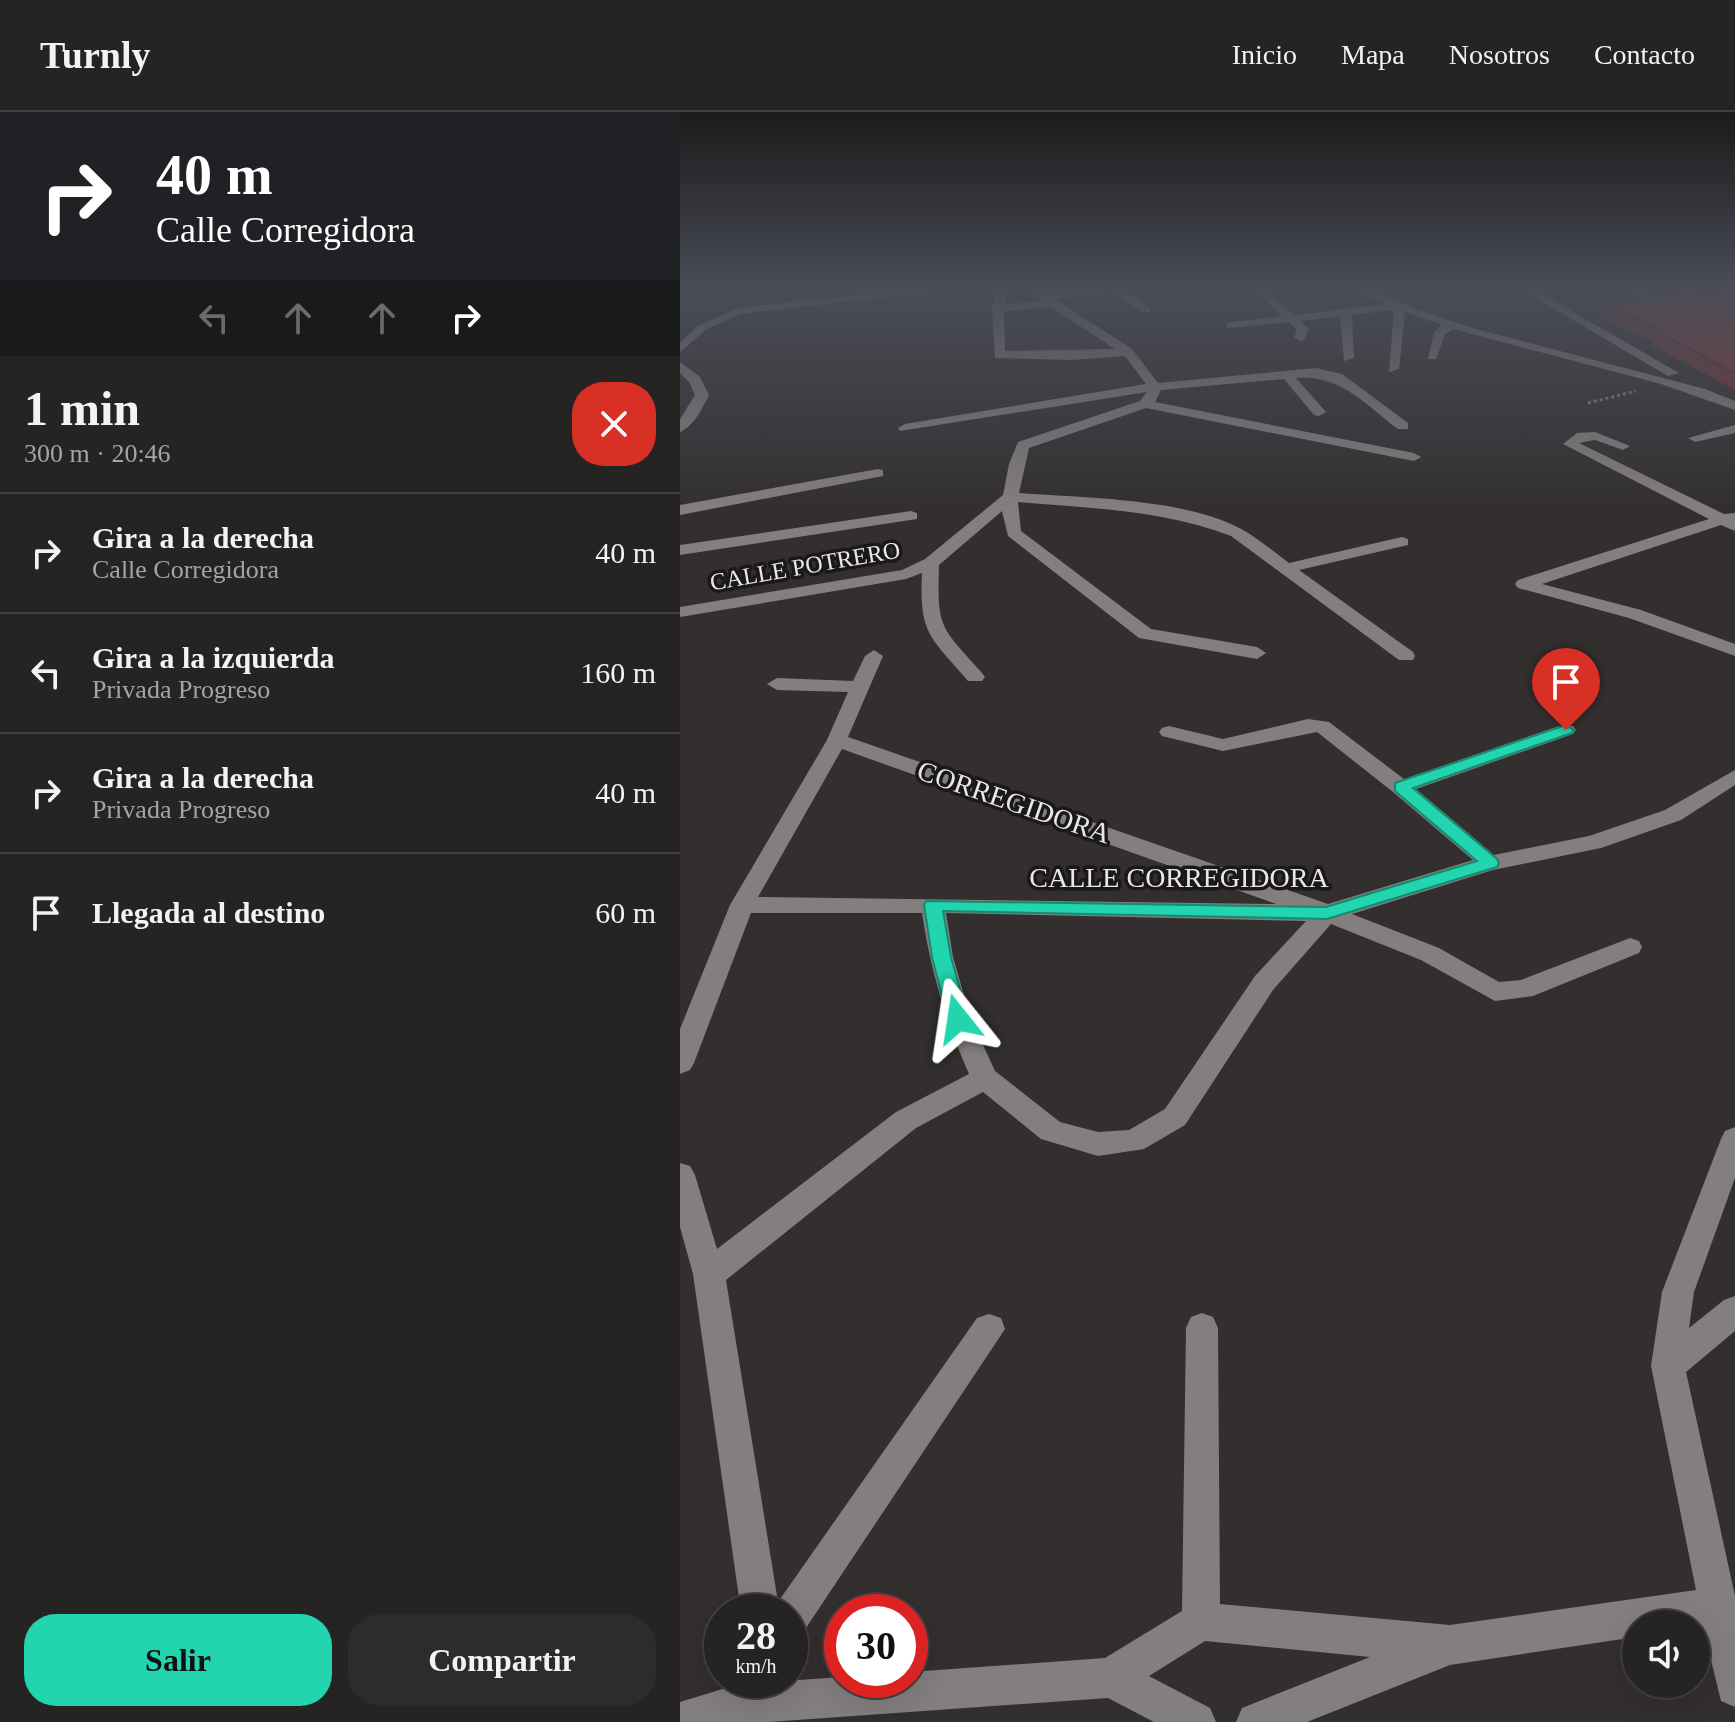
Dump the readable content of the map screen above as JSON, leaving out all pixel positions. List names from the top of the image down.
{
  "streets": {
    "street": ["CALLE POTRERO", "CORREGIDORA", "CALLE CORREGIDORA"]
  },
  "crossings": [
    ["CORREGIDORA", "CALLE CORREGIDORA"]
  ],
  "page": {
    "header": "Turnly",
    "nav": [
      "Inicio",
      "Mapa",
      "Nosotros",
      "Contacto"
    ],
    "turn": ["40 m", "Calle Corregidora"],
    "heading": ["1 min", "300 m · 20:46"],
    "list": [
      {
        "name": "Gira a la derecha",
        "note": "Calle Corregidora",
        "value": "40 m"
      },
      {
        "name": "Gira a la izquierda",
        "note": "Privada Progreso",
        "value": "160 m"
      },
      {
        "name": "Gira a la derecha",
        "note": "Privada Progreso",
        "value": "40 m"
      },
      {
        "name": "Llegada al destino",
        "value": "60 m"
      }
    ],
    "speed": "28 km/h",
    "limit": "30",
    "buttons": ["Salir", "Compartir"]
  }
}
